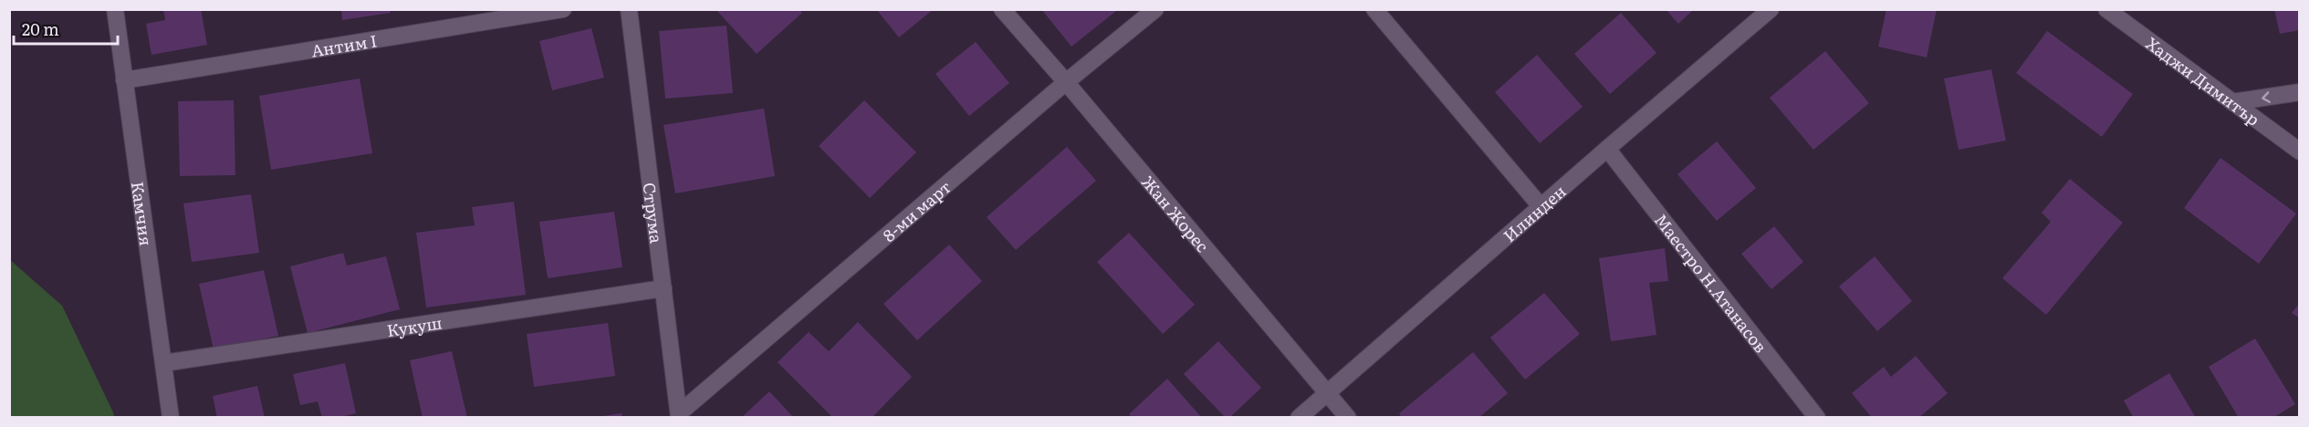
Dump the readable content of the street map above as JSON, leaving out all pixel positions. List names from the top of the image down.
{
  "streets": {
    "street": [
      "Антим I",
      "Хаджи Димитър",
      "8-ми март",
      "Жан Жорес",
      "Илинден",
      "Камчия",
      "Струма",
      "Маестро Н.Атанасов",
      "Кукуш"
    ]
  },
  "crossings": [
    ["Антим I", "Камчия"],
    ["8-ми март", "Жан Жорес"],
    ["8-ми март", "Струма"],
    ["Жан Жорес", "Илинден"],
    ["Илинден", "Маестро Н.Атанасов"],
    ["Камчия", "Кукуш"],
    ["Струма", "Кукуш"]
  ],
  "scale_bar": "20 m"
}
